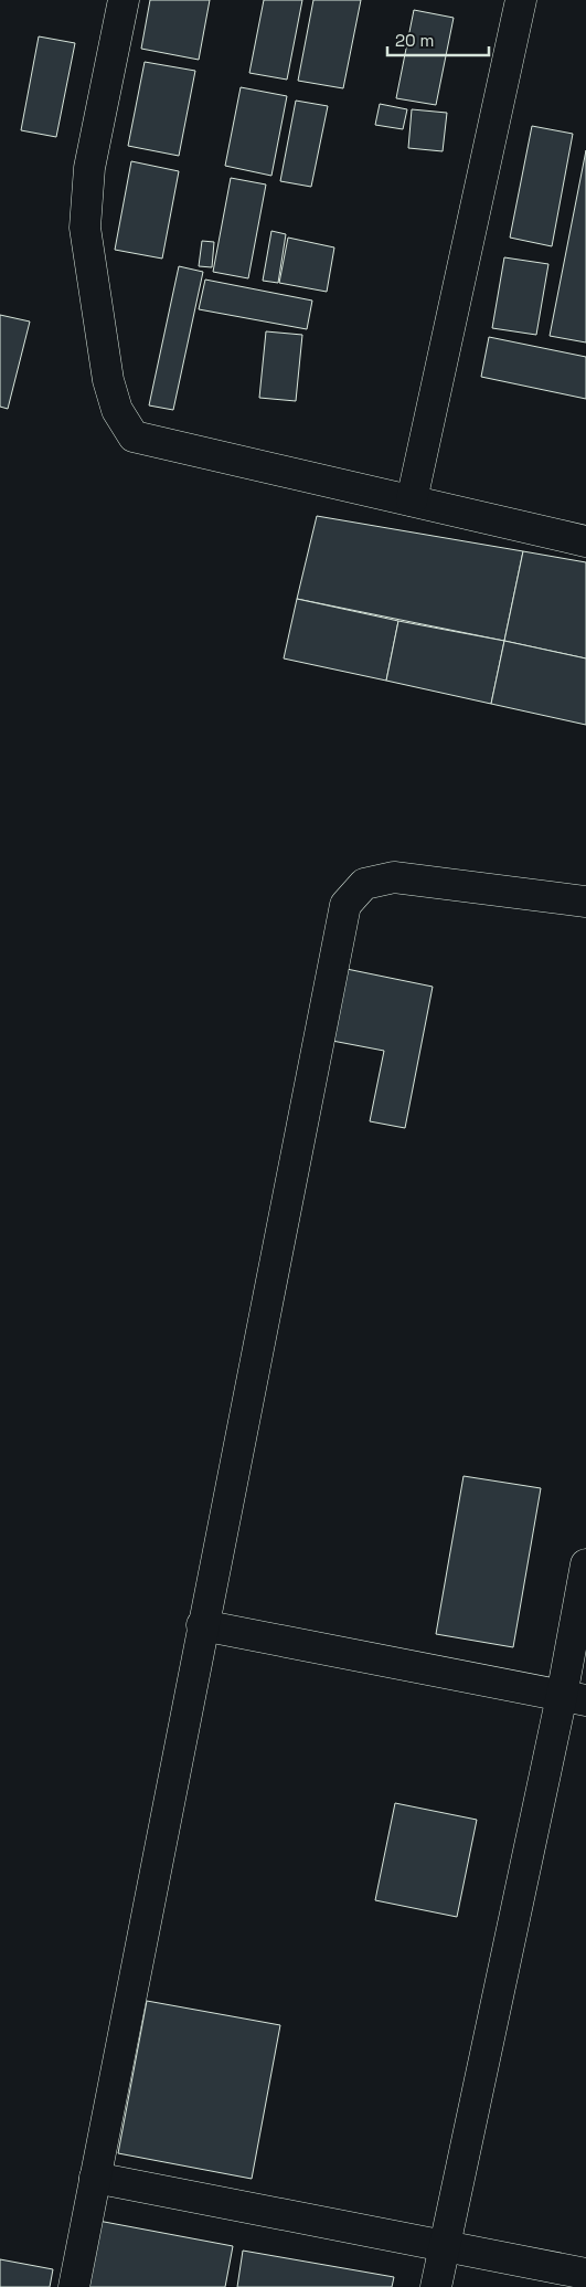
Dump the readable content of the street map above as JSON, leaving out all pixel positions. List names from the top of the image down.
{
  "scale_bar": "20 m"
}
